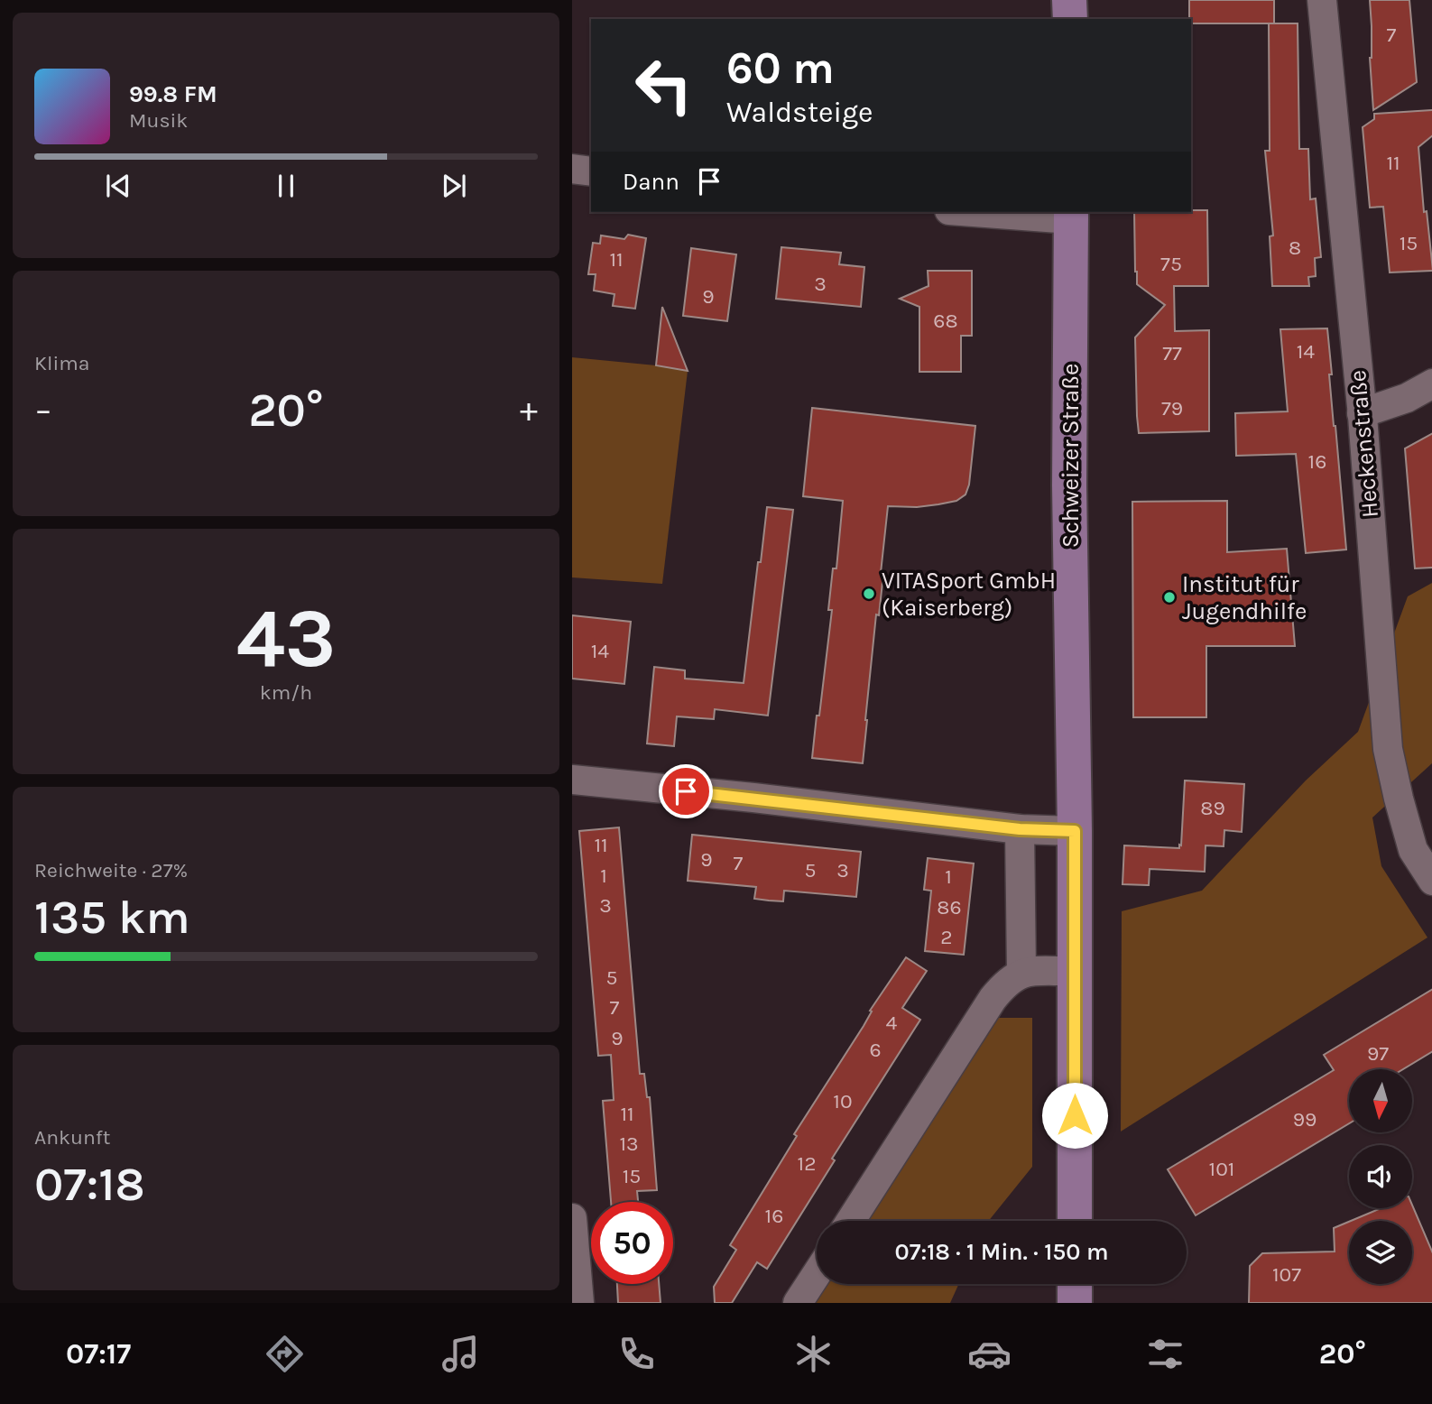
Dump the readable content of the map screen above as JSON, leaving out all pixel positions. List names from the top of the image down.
{
  "streets": {
    "main road": ["Schweizer Straße"],
    "street": ["Heckenstraße"]
  },
  "places": ["VITASport GmbH (Kaiserberg)", "Institut für Jugendhilfe"],
  "house_numbers": [
    "7",
    "11",
    "15",
    "8",
    "11",
    "75",
    "3",
    "9",
    "68",
    "14",
    "77",
    "79",
    "16",
    "14",
    "89",
    "11",
    "9",
    "7",
    "5",
    "3",
    "1",
    "1",
    "3",
    "86",
    "2",
    "5",
    "7",
    "4",
    "9",
    "6",
    "97",
    "10",
    "11",
    "99",
    "13",
    "12",
    "101",
    "15",
    "16",
    "107"
  ],
  "north": "bottom",
  "page": {
    "turn": ["60 m", "Waldsteige"],
    "song": ["99.8 FM", "Musik"],
    "then": "Dann",
    "tile": [
      "Klima",
      ["43", "km/h"],
      ["Reichweite · 27%", "135 km"],
      ["Ankunft", "07:18"]
    ],
    "heat": ["−", "20°", "+"],
    "limit": "50",
    "trip": "07:18 · 1 Min. · 150 m",
    "tabs": ["07:17", "20°"]
  }
}
